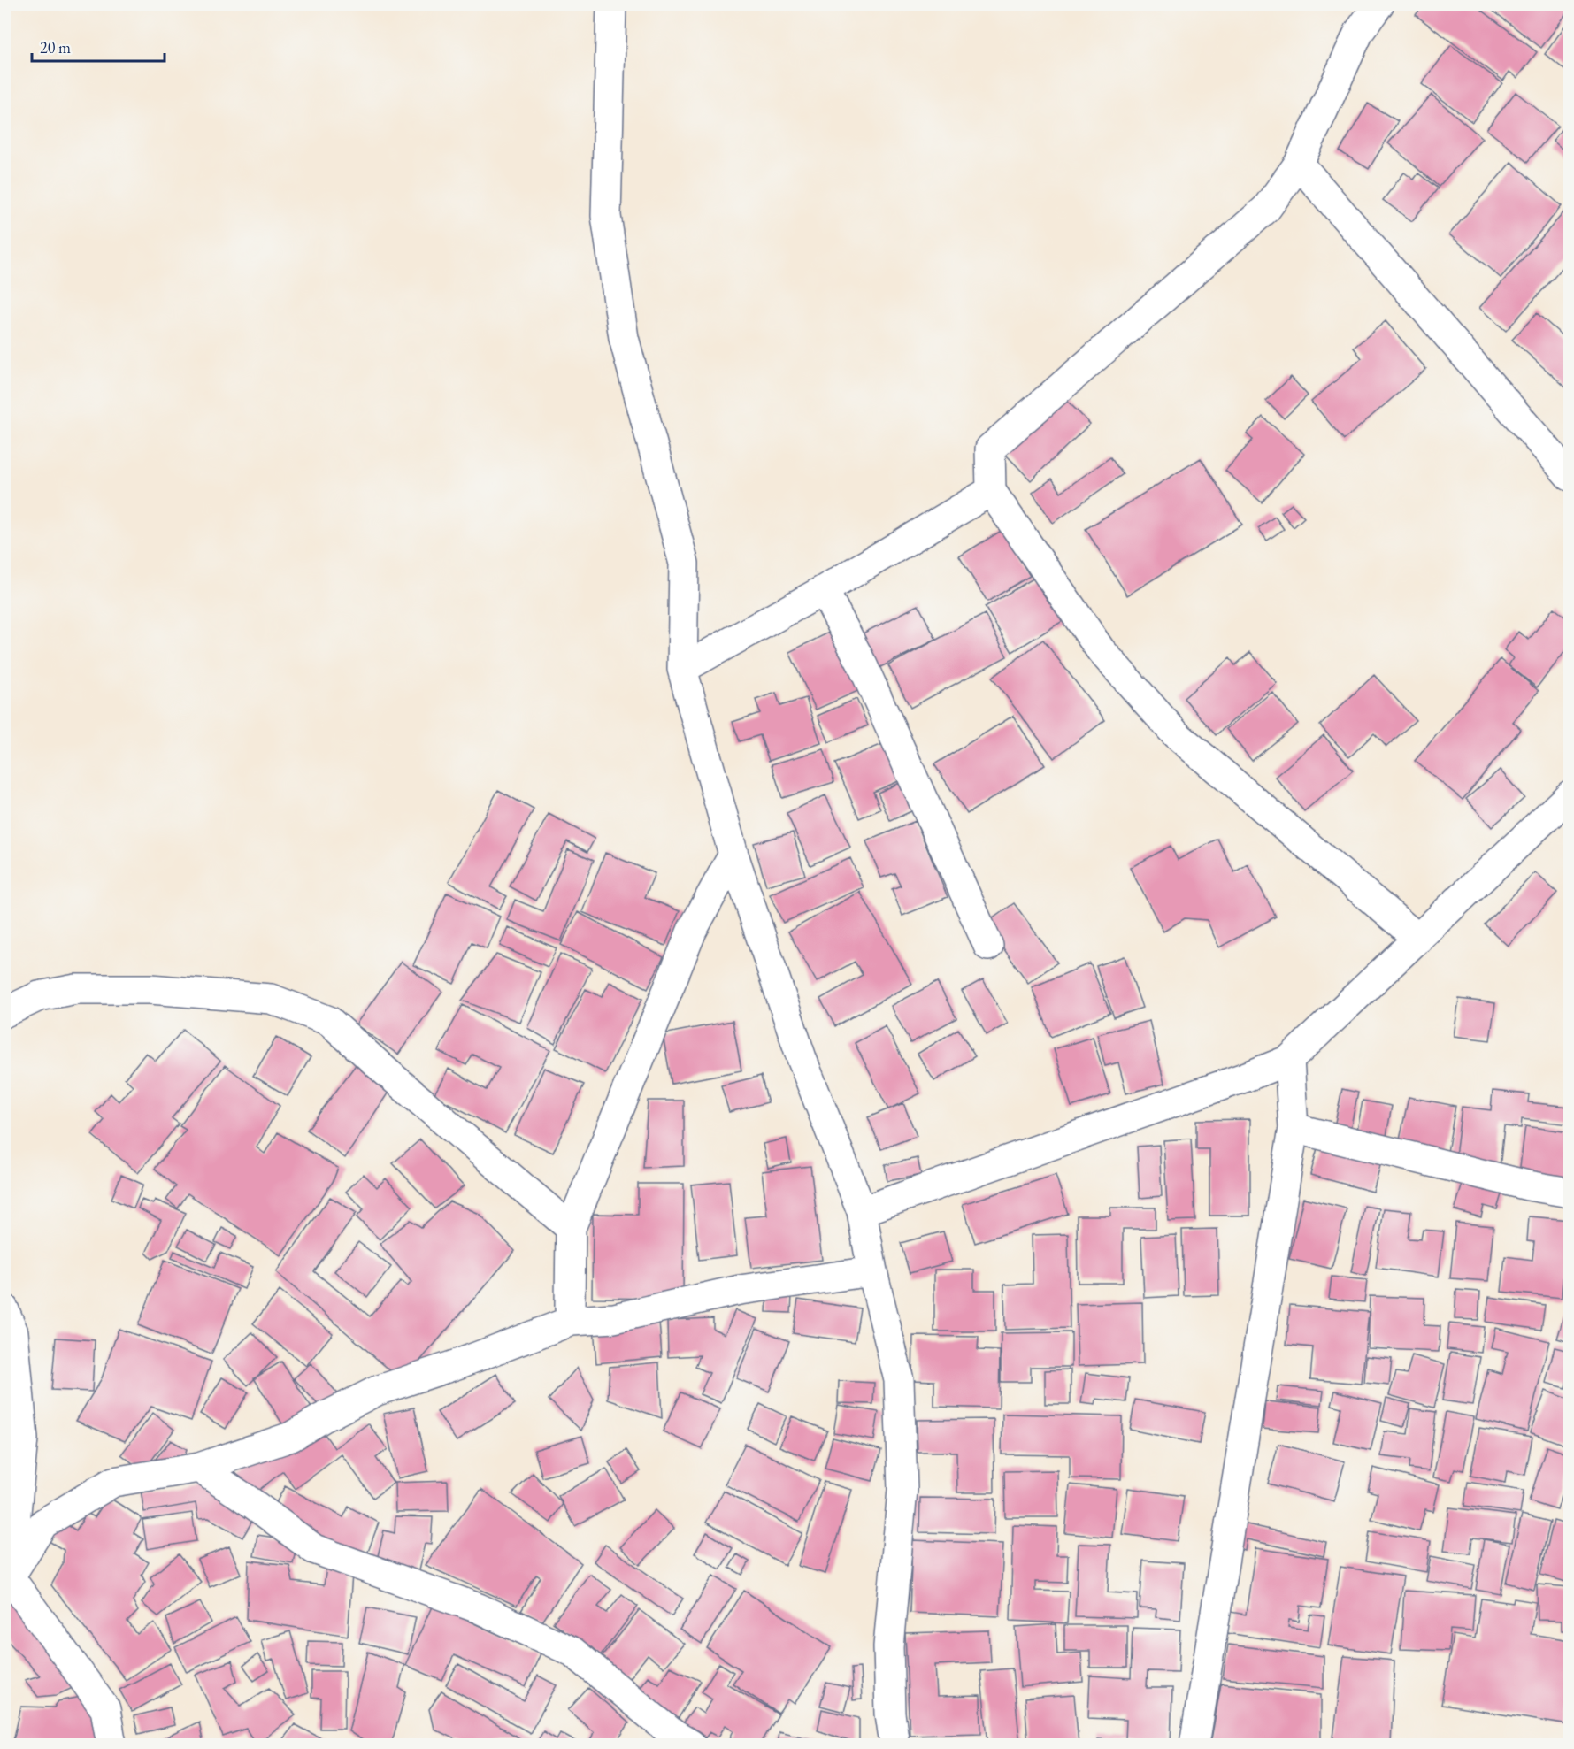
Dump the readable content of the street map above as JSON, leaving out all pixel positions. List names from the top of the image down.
{
  "scale_bar": "20 m"
}
